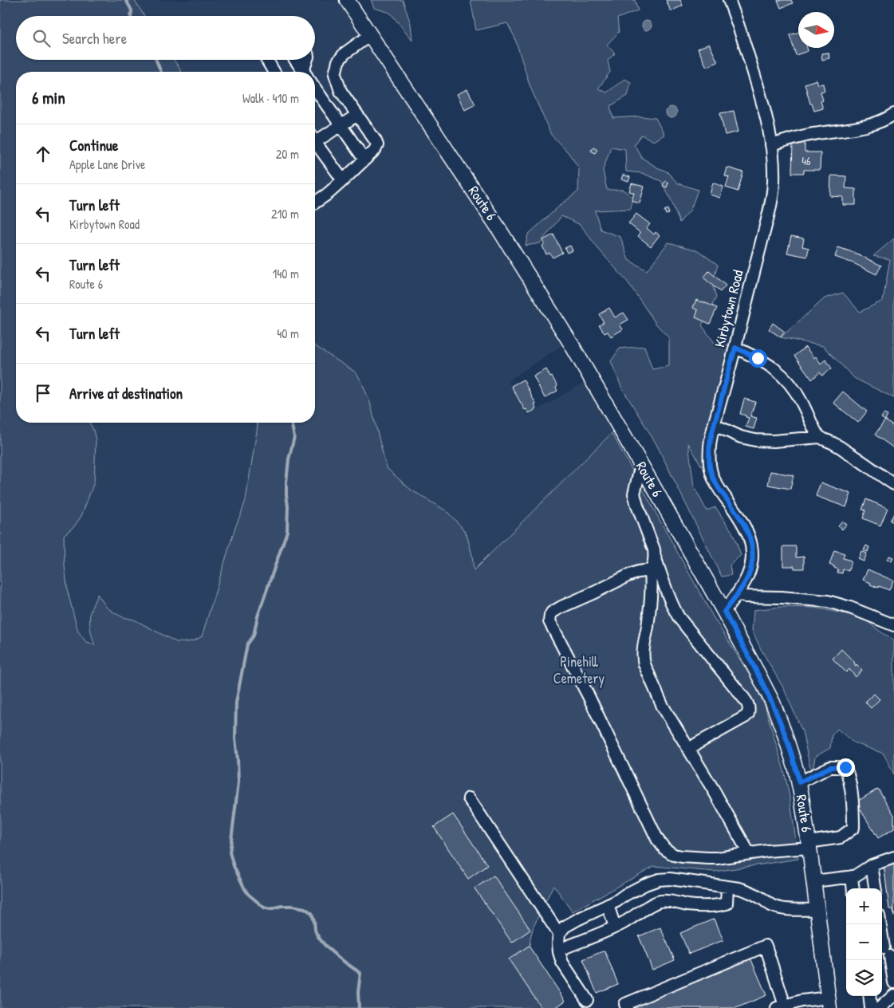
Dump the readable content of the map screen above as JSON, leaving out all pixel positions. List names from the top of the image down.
{
  "streets": {
    "main road": ["Route 6"],
    "street": ["Kirbytown Road"]
  },
  "crossings": [
    ["Route 6", "Kirbytown Road"]
  ],
  "parks": ["Pinehill Cemetery"],
  "house_numbers": ["46"],
  "north": "right",
  "page": {
    "search": "Search here",
    "heading": ["6 min", "Walk · 410 m"],
    "list": [
      ["Continue", "Apple Lane Drive", "20 m"],
      ["Turn left", "Kirbytown Road", "210 m"],
      ["Turn left", "Route 6", "140 m"],
      ["Turn left", "40 m"],
      "Arrive at destination"
    ],
    "map_buttons": ["+", "−"]
  }
}
